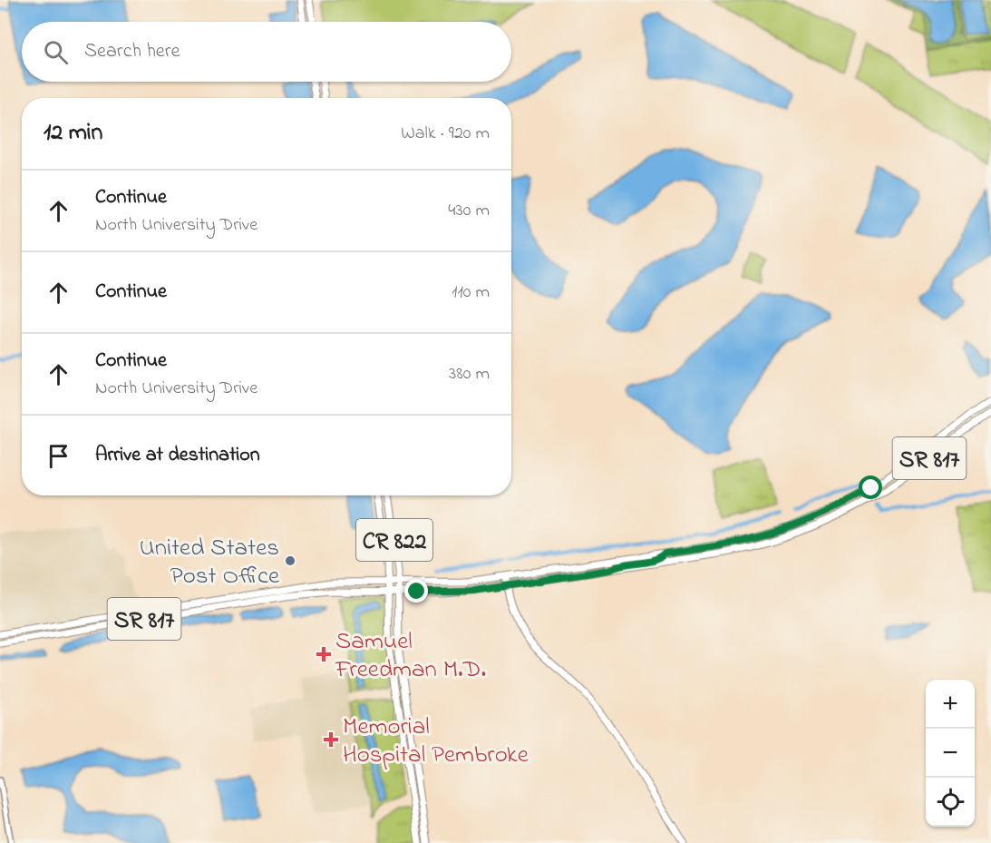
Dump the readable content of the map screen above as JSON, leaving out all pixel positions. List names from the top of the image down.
{
  "streets": {
    "main road": ["SR 817", "CR 822"]
  },
  "crossings": [
    ["SR 817", "CR 822"]
  ],
  "places": {
    "other": ["United States Post Office"],
    "health": ["Samuel Freedman M.D.", "Memorial Hospital Pembroke"]
  },
  "page": {
    "search": "Search here",
    "heading": ["12 min", "Walk · 920 m"],
    "list": [
      ["Continue", "North University Drive", "430 m"],
      ["Continue", "110 m"],
      ["Continue", "North University Drive", "380 m"],
      "Arrive at destination"
    ],
    "map_buttons": ["+", "−"]
  }
}
